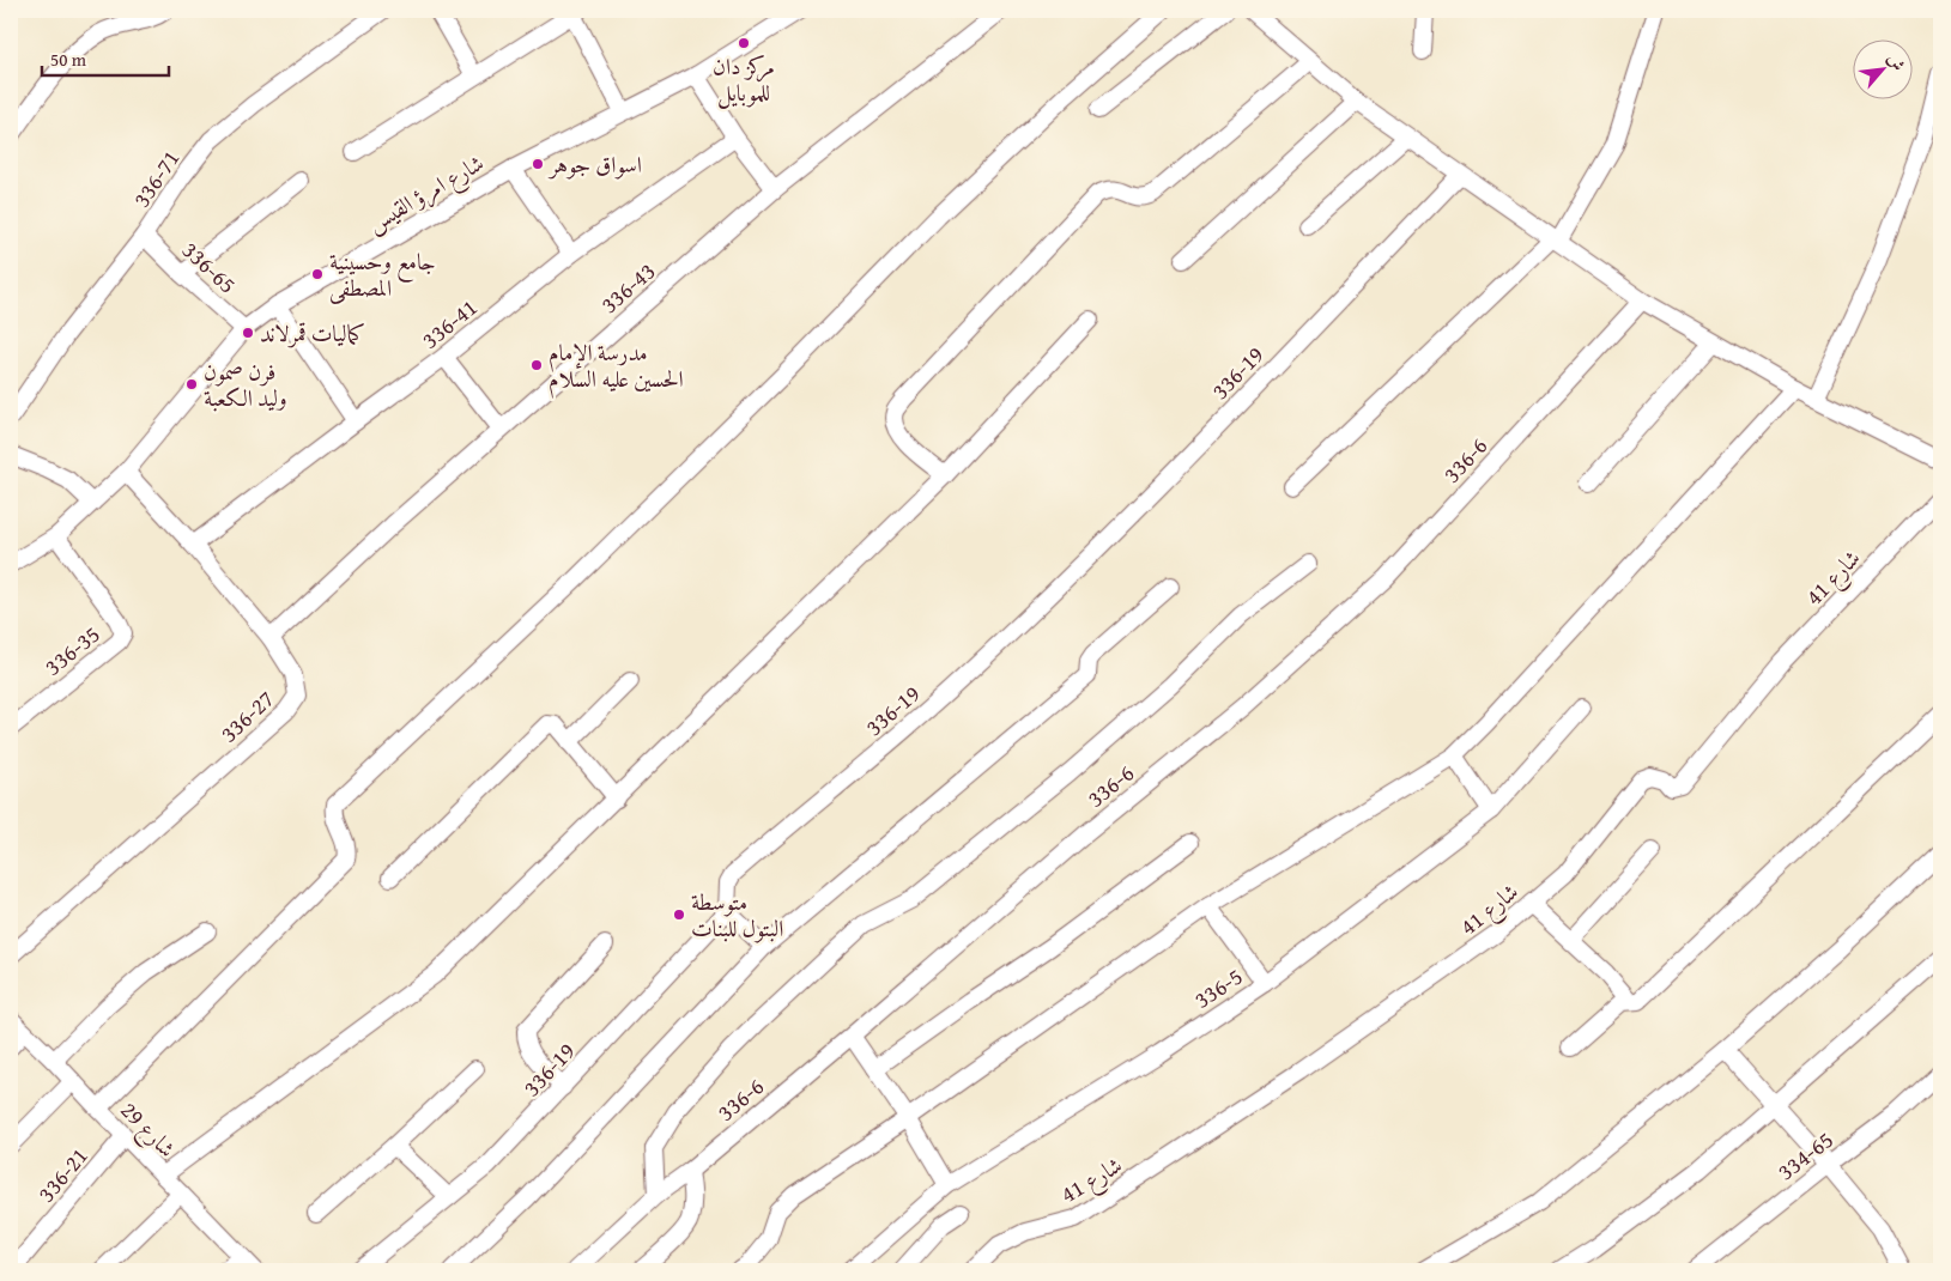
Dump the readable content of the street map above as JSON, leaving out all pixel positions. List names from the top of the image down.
{
  "streets": {
    "street": [
      "336-71",
      "شارع امرؤ القيس",
      "336-65",
      "336-43",
      "336-41",
      "336-19",
      "336-6",
      "شارع 41",
      "336-35",
      "336-27",
      "336-5",
      "شارع 29",
      "334-65",
      "336-21"
    ]
  },
  "crossings": [
    ["336-71", "336-65"],
    ["شارع امرؤ القيس", "336-65"],
    ["شارع امرؤ القيس", "336-35"],
    ["شارع امرؤ القيس", "336-27"],
    ["336-43", "336-27"],
    ["336-41", "336-27"],
    ["شارع 29", "336-21"]
  ],
  "places": [
    "مركز دان للموبايل",
    "اسواق جوهر",
    "جامع وحسينية المصطفى",
    "كماليات قمرلاند",
    "مدرسة الإمام الحسين عليه السلام",
    "فرن صمون وليد الكعبة",
    "متوسطة البتول للبنات"
  ],
  "scale_bar": "50 m",
  "north": "top right"
}
